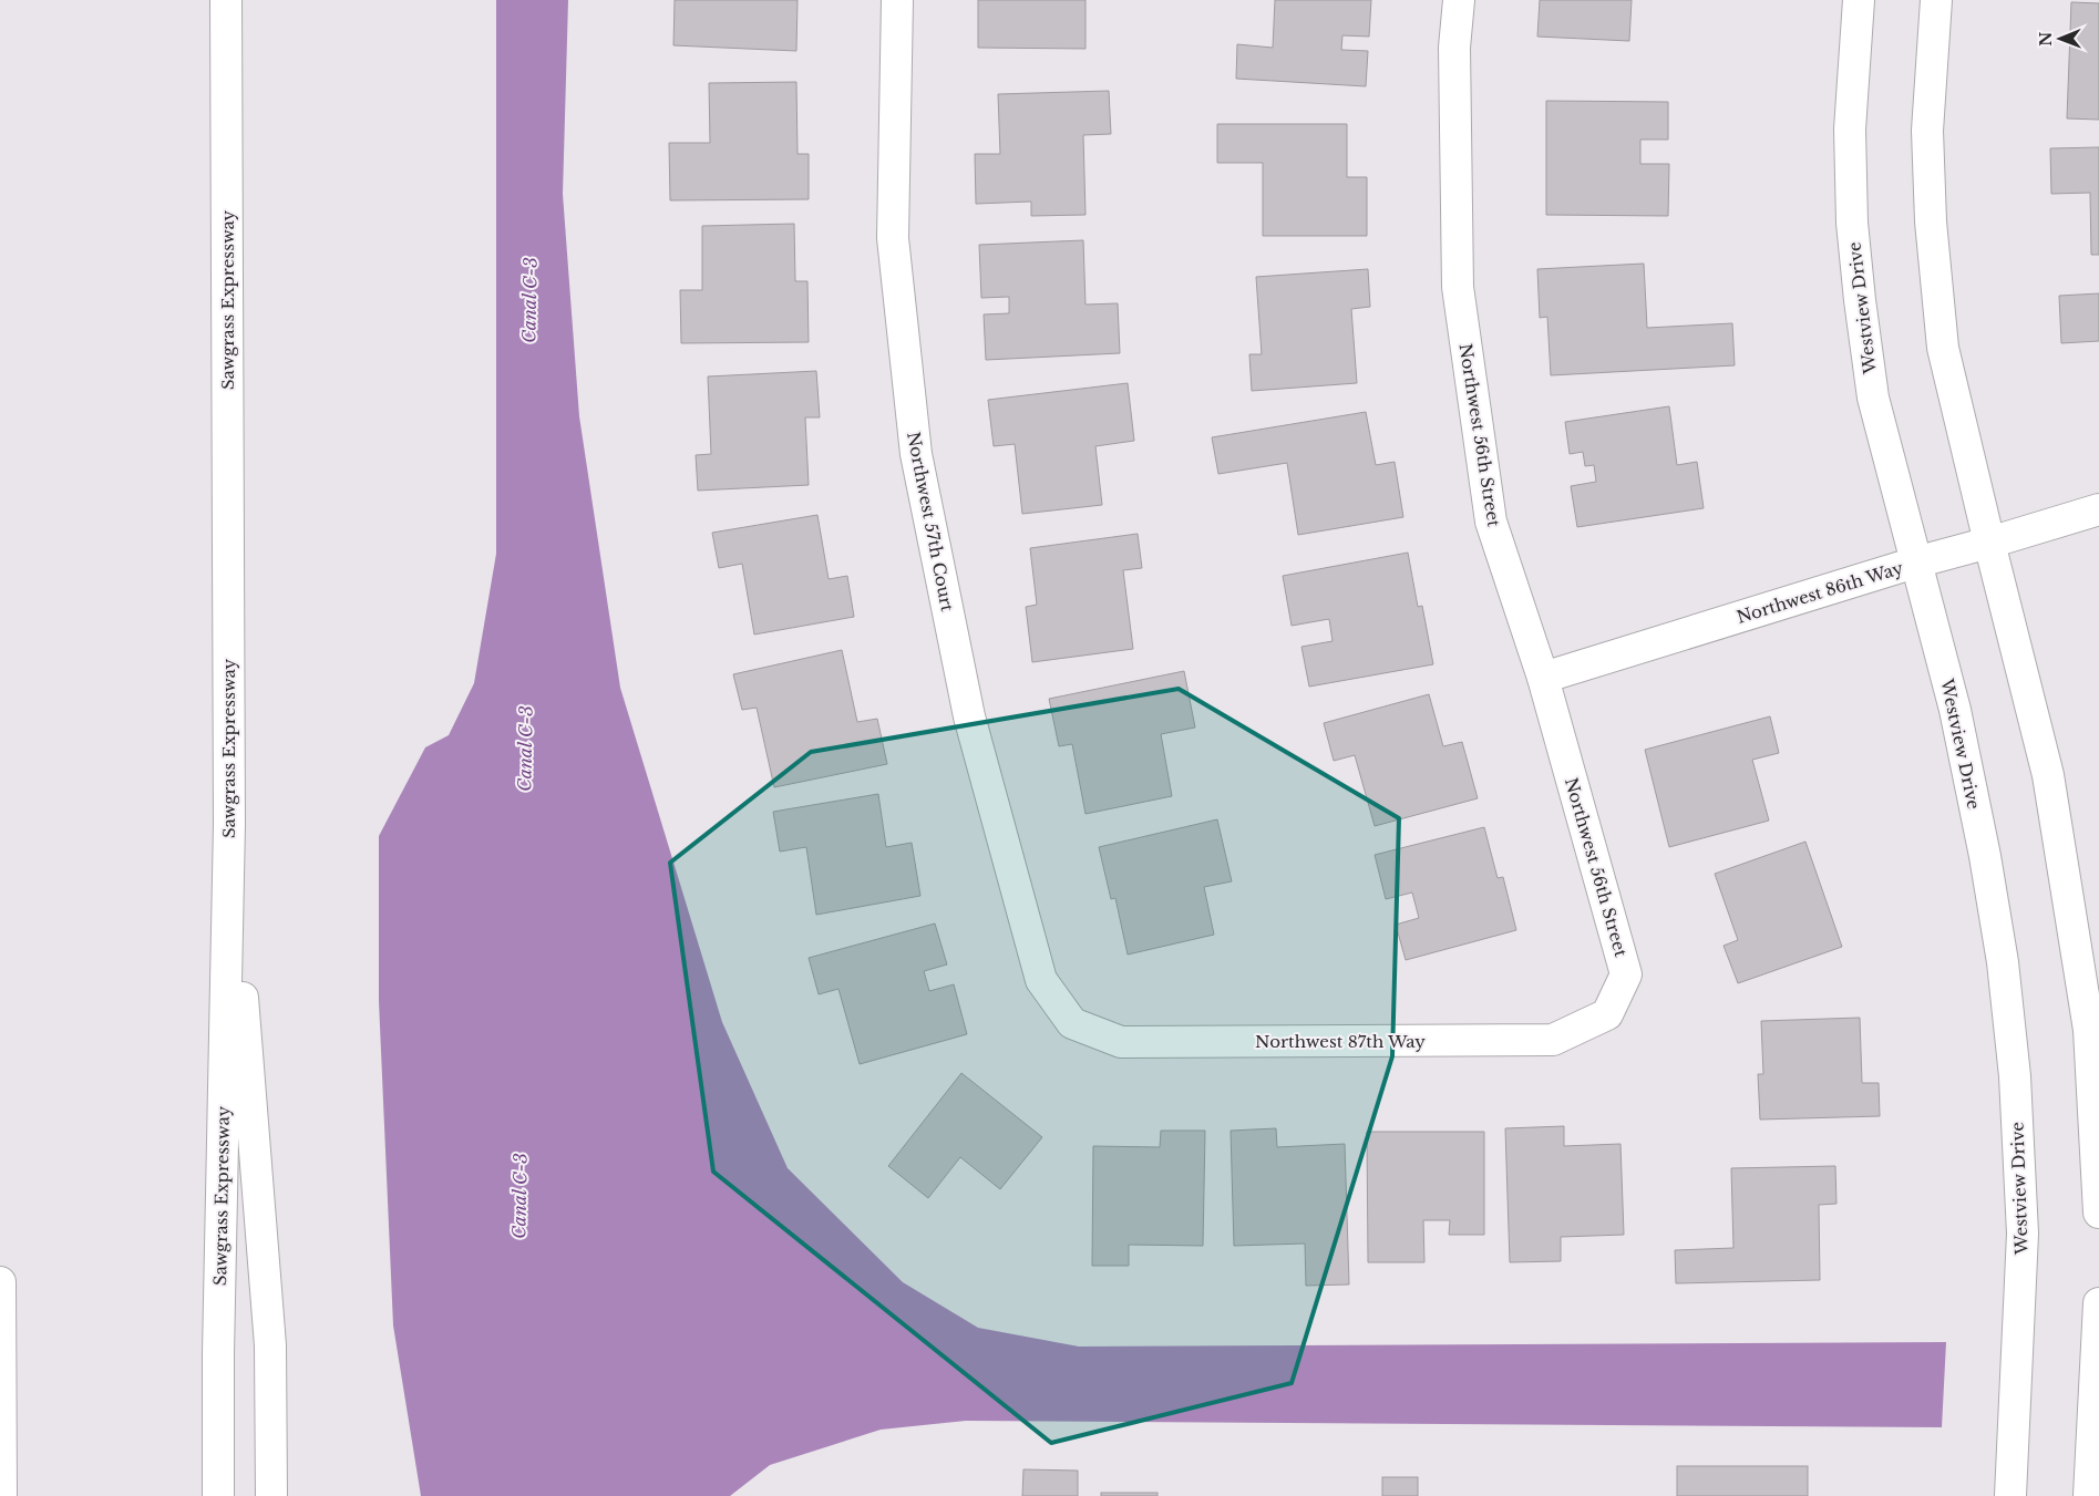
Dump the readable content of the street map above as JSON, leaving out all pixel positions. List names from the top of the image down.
{
  "streets": {
    "main road": [
      "Sawgrass Expressway",
      "Westview Drive",
      "Northwest 56th Street",
      "Northwest 57th Court",
      "Northwest 86th Way",
      "Northwest 87th Way"
    ]
  },
  "crossings": [
    ["Westview Drive", "Northwest 86th Way"],
    ["Northwest 56th Street", "Northwest 86th Way"],
    ["Northwest 56th Street", "Northwest 87th Way"],
    ["Northwest 57th Court", "Northwest 87th Way"]
  ],
  "water": ["Canal C-3"],
  "north": "left"
}
